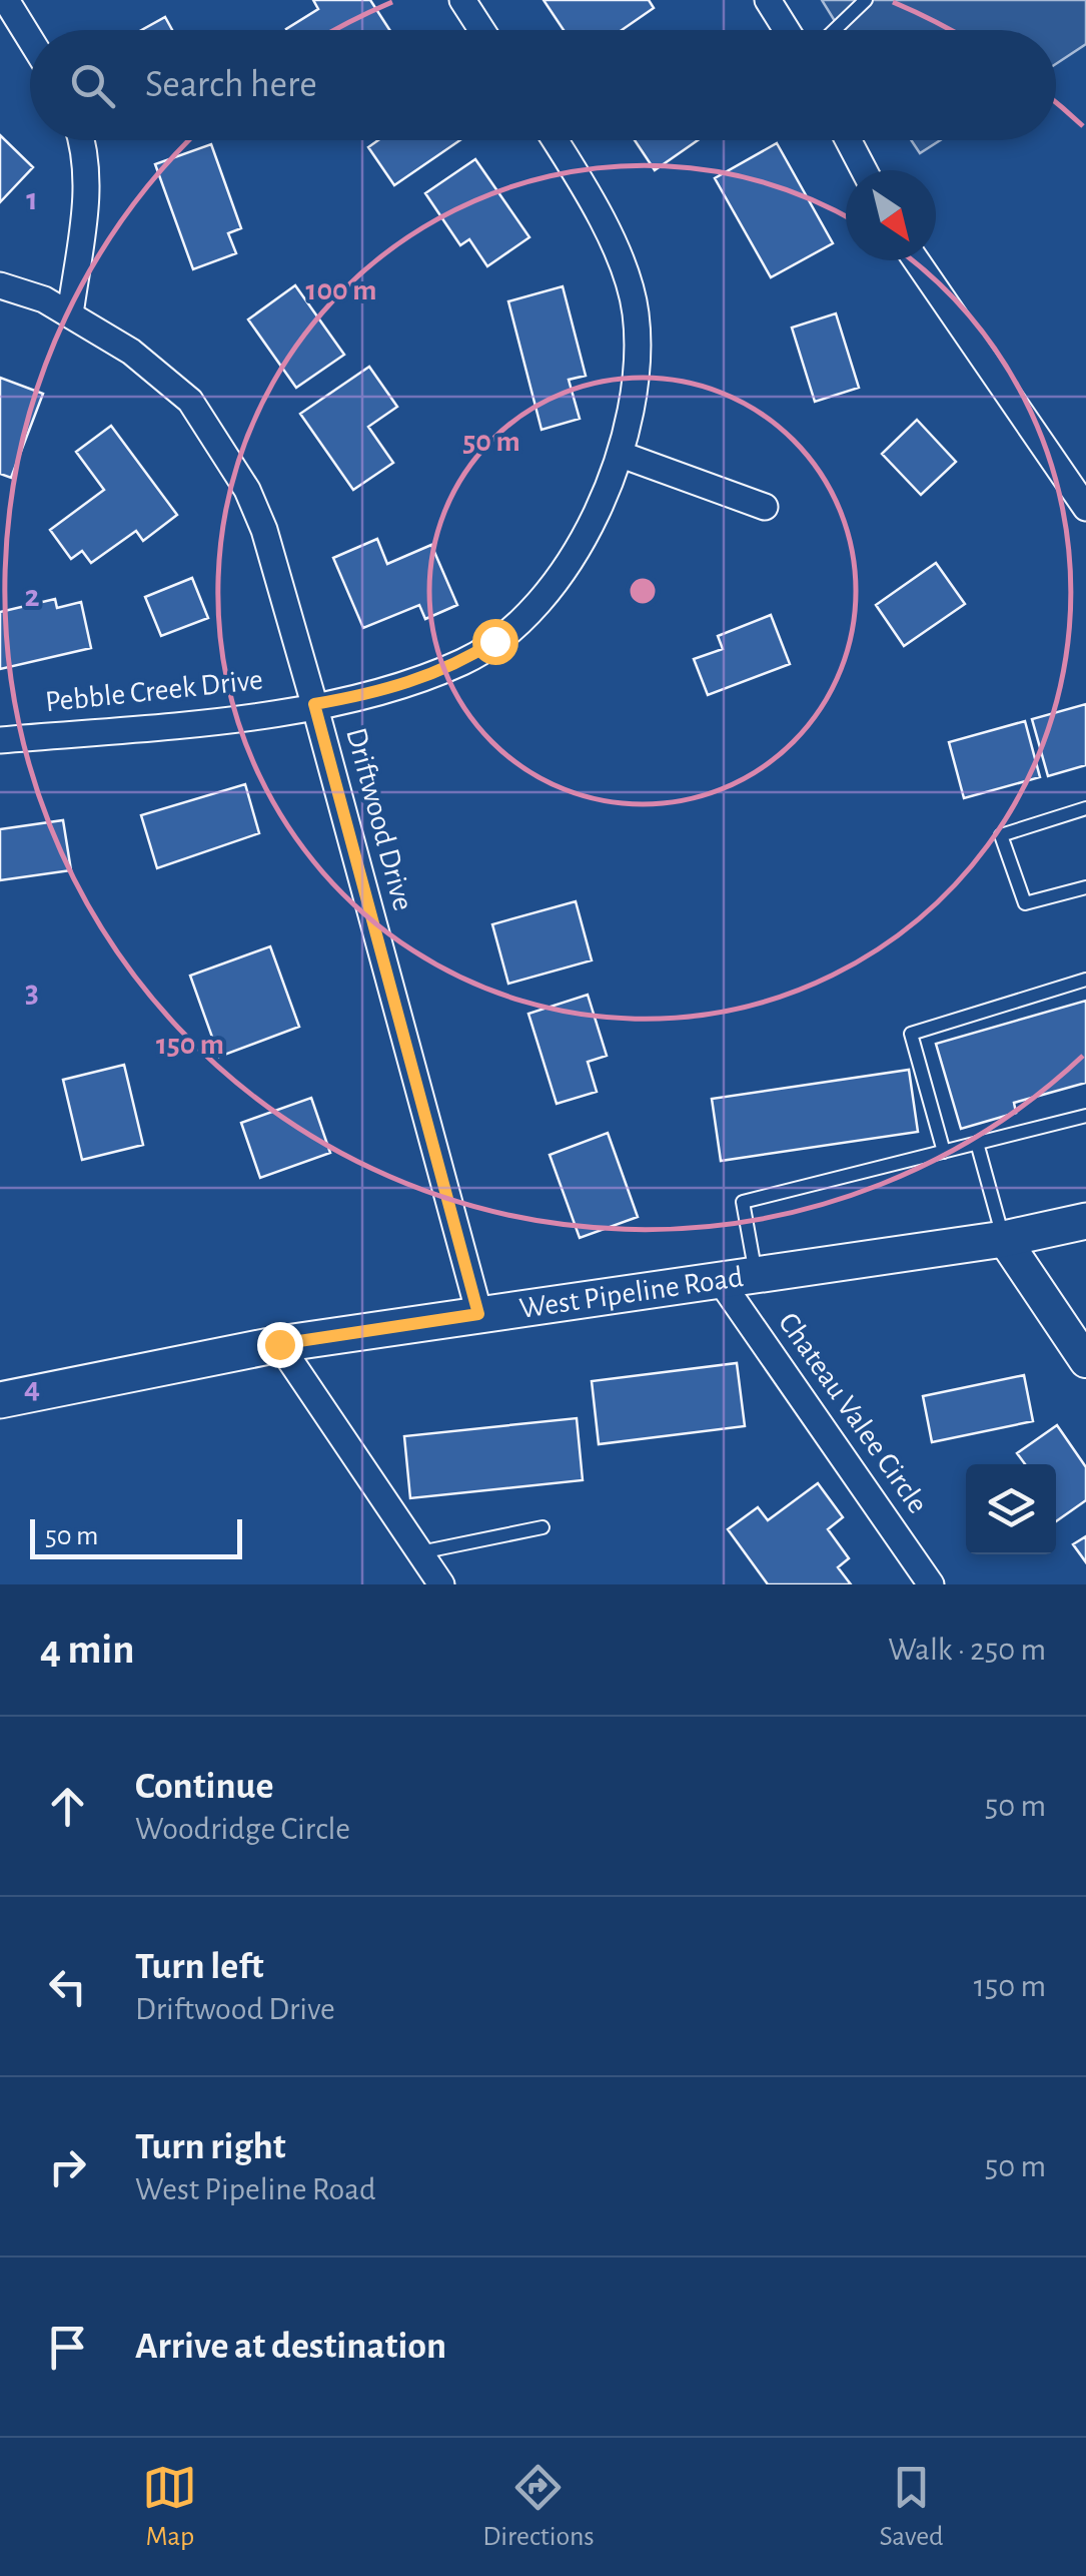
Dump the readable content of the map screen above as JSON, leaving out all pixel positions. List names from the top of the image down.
{
  "streets": {
    "main road": ["West Pipeline Road"],
    "street": ["Pebble Creek Drive", "Driftwood Drive", "Chateau Valee Circle"]
  },
  "crossings": [
    ["Pebble Creek Drive", "Driftwood Drive"],
    ["Driftwood Drive", "West Pipeline Road"],
    ["West Pipeline Road", "Chateau Valee Circle"]
  ],
  "scale_bar": "50 m",
  "north": "bottom right",
  "page": {
    "search": "Search here",
    "scale": "50 m",
    "heading": ["4 min", "Walk · 250 m"],
    "list": [
      ["Continue", "Woodridge Circle", "50 m"],
      ["Turn left", "Driftwood Drive", "150 m"],
      ["Turn right", "West Pipeline Road", "50 m"],
      "Arrive at destination"
    ],
    "nav": ["Map", "Directions", "Saved"]
  },
  "grid": {
    "rows": [
      "1",
      "2",
      "3",
      "4"
    ]
  },
  "rings": ["100 m", "50 m", "150 m"]
}
